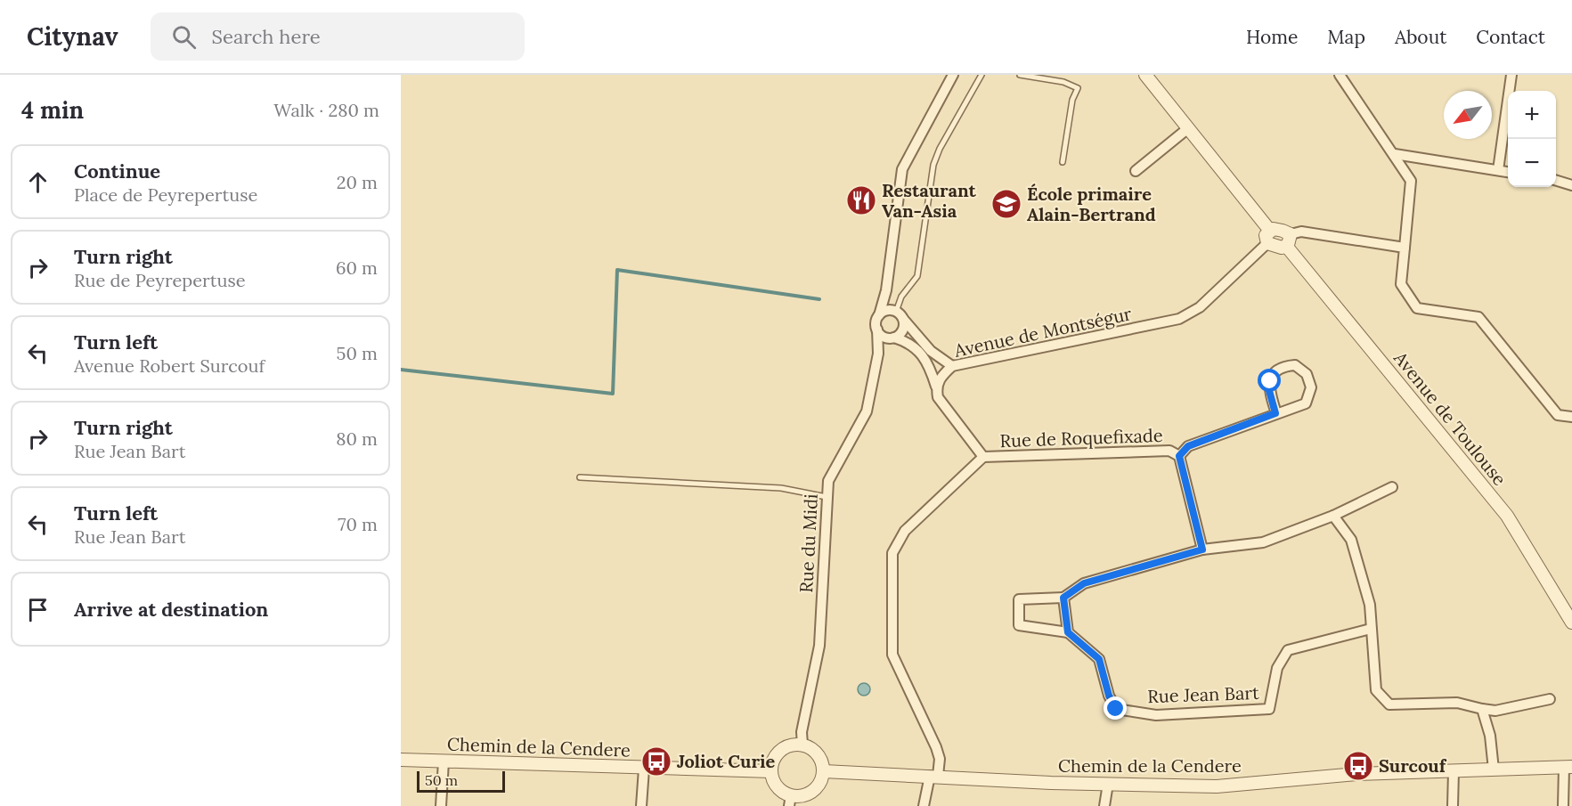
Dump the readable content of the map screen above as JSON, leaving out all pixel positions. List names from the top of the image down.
{
  "streets": {
    "street": [
      "Avenue de Montségur",
      "Avenue de Toulouse",
      "Rue de Roquefixade",
      "Rue du Midi",
      "Rue Jean Bart",
      "Chemin de la Cendere"
    ]
  },
  "crossings": [
    ["Rue du Midi", "Chemin de la Cendere"]
  ],
  "places": {
    "restaurant": ["Restaurant Van-Asia"],
    "school or university": ["École primaire Alain-Bertrand"],
    "bus stop": ["Joliot Curie", "Surcouf"]
  },
  "scale_bar": "50 m",
  "north": "bottom left",
  "page": {
    "header": "Citynav",
    "search": "Search here",
    "nav": [
      "Home",
      "Map",
      "About",
      "Contact"
    ],
    "heading": ["4 min", "Walk · 280 m"],
    "map_buttons": ["+", "−"],
    "list": [
      ["Continue", "Place de Peyrepertuse", "20 m"],
      ["Turn right", "Rue de Peyrepertuse", "60 m"],
      ["Turn left", "Avenue Robert Surcouf", "50 m"],
      ["Turn right", "Rue Jean Bart", "80 m"],
      ["Turn left", "Rue Jean Bart", "70 m"],
      "Arrive at destination"
    ],
    "scale": "50 m"
  }
}
